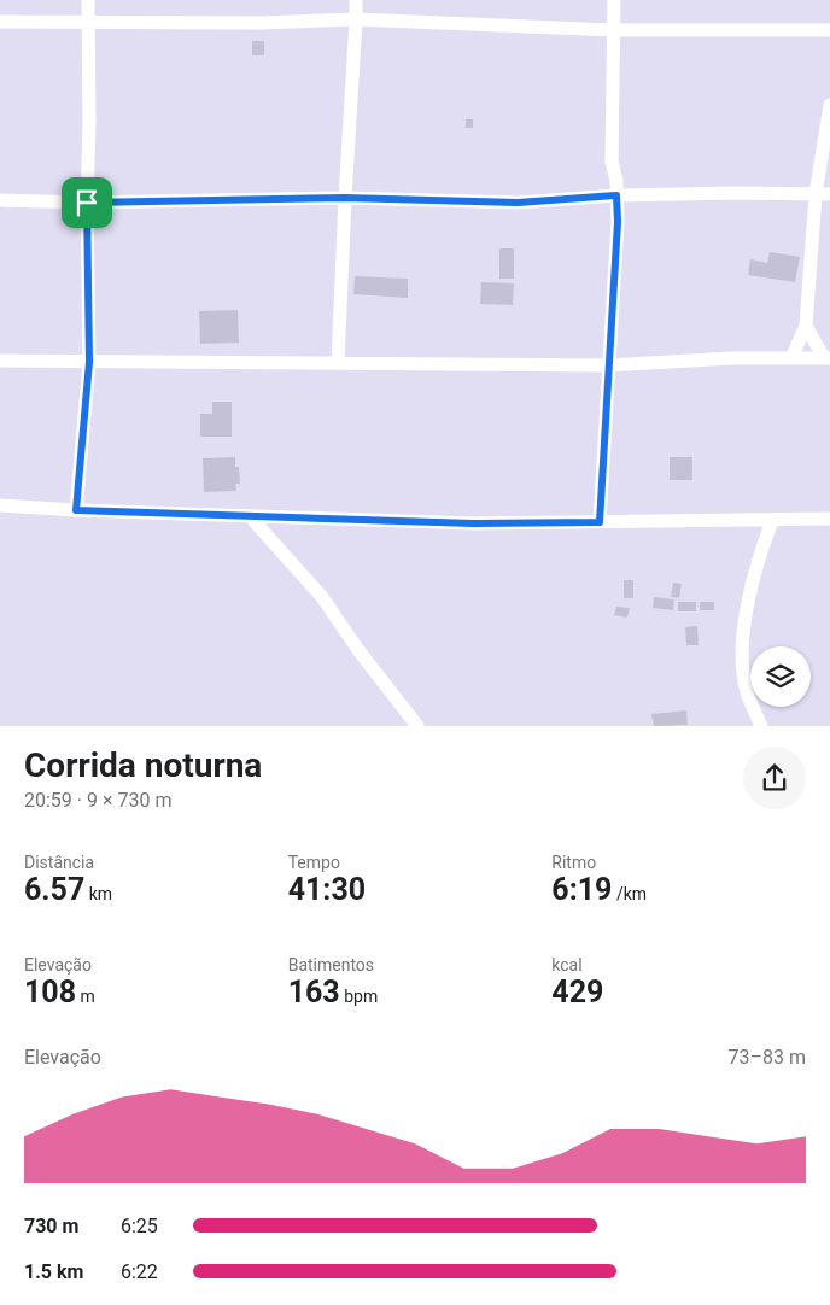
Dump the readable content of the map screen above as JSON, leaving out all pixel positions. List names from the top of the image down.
{
  "page": {
    "heading": ["Corrida noturna", "20:59 · 9 × 730 m"],
    "stats": [
      ["Distância", "6.57 km"],
      ["Tempo", "41:30"],
      ["Ritmo", "6:19 /km"],
      ["Elevação", "108 m"],
      ["Batimentos", "163 bpm"],
      ["kcal", "429"]
    ],
    "chart": ["Elevação", "73–83 m"],
    "list": [
      {
        "name": "730 m",
        "note": "6:25"
      },
      {
        "name": "1.5 km",
        "note": "6:22"
      }
    ]
  }
}
